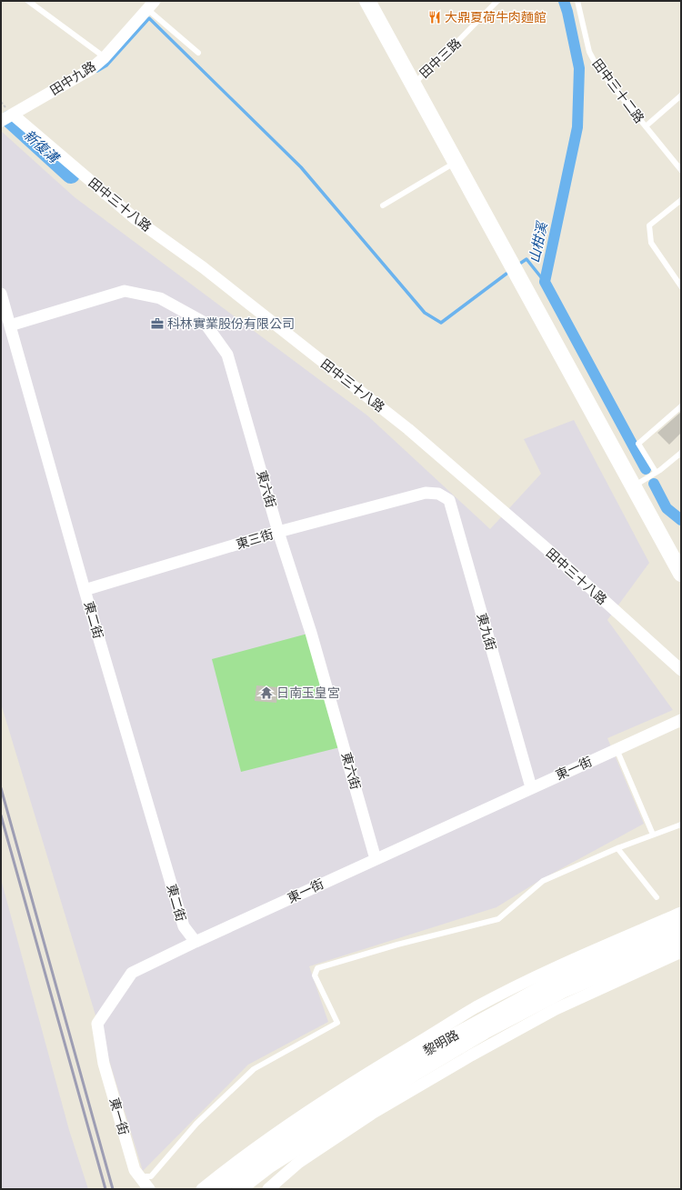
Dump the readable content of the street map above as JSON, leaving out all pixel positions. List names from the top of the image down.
{
  "streets": {
    "street": [
      "田中九路",
      "田中三十八路",
      "東六街",
      "東三街",
      "東二街",
      "東九街",
      "東一街",
      "黎明路"
    ],
    "lane": ["田中三路", "田中三十二路"]
  },
  "crossings": [
    ["田中九路", "田中三十八路"],
    ["東六街", "東三街"],
    ["東六街", "東二街"],
    ["東六街", "東一街"],
    ["東三街", "東二街"],
    ["東三街", "東九街"],
    ["東二街", "東一街"],
    ["東九街", "東一街"]
  ],
  "water": ["新復溝", "山柑溪"],
  "places": {
    "restaurant": ["大鼎夏荷牛肉麵館"],
    "office": ["科林實業股份有限公司"],
    "temple": ["日南玉皇宮"]
  }
}
